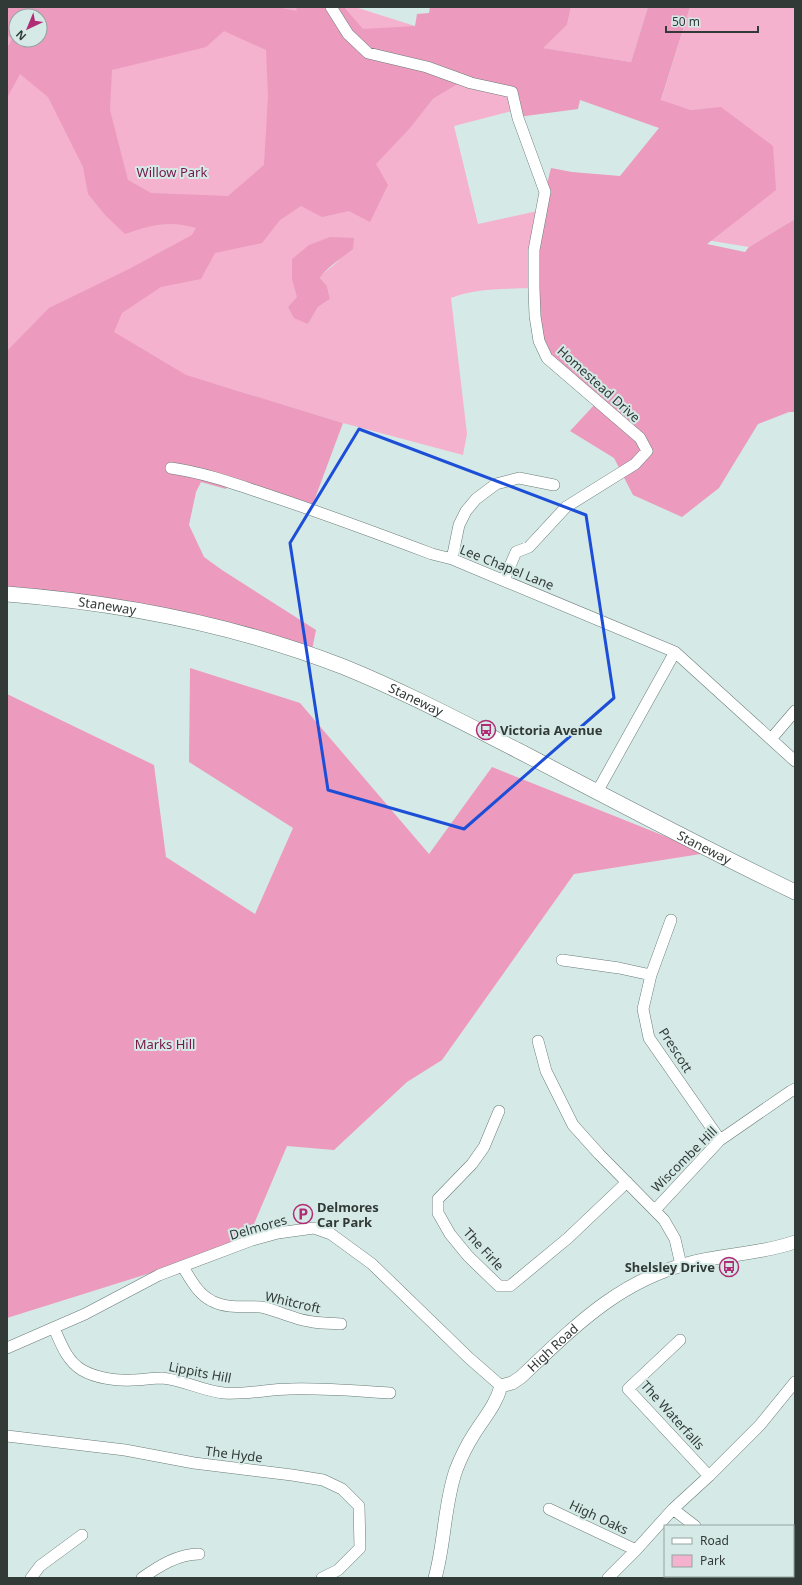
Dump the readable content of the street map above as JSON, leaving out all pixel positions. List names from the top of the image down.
{
  "streets": {
    "main road": ["Staneway"],
    "street": [
      "Homestead Drive",
      "Lee Chapel Lane",
      "Prescott",
      "Wiscombe Hill",
      "Delmores",
      "The Firle",
      "Whitcroft",
      "High Road",
      "Lippits Hill",
      "The Waterfalls",
      "The Hyde",
      "High Oaks"
    ]
  },
  "crossings": [
    ["Homestead Drive", "Lee Chapel Lane"],
    ["Prescott", "Wiscombe Hill"],
    ["Delmores", "Whitcroft"],
    ["Delmores", "High Road"],
    ["Delmores", "Lippits Hill"]
  ],
  "parks": ["Willow Park", "Marks Hill"],
  "places": {
    "bus stop": ["Victoria Avenue", "Shelsley Drive"],
    "parking": ["Delmores Car Park"]
  },
  "legend": ["Road", "Park"],
  "scale_bar": "50 m",
  "north": "bottom left"
}
